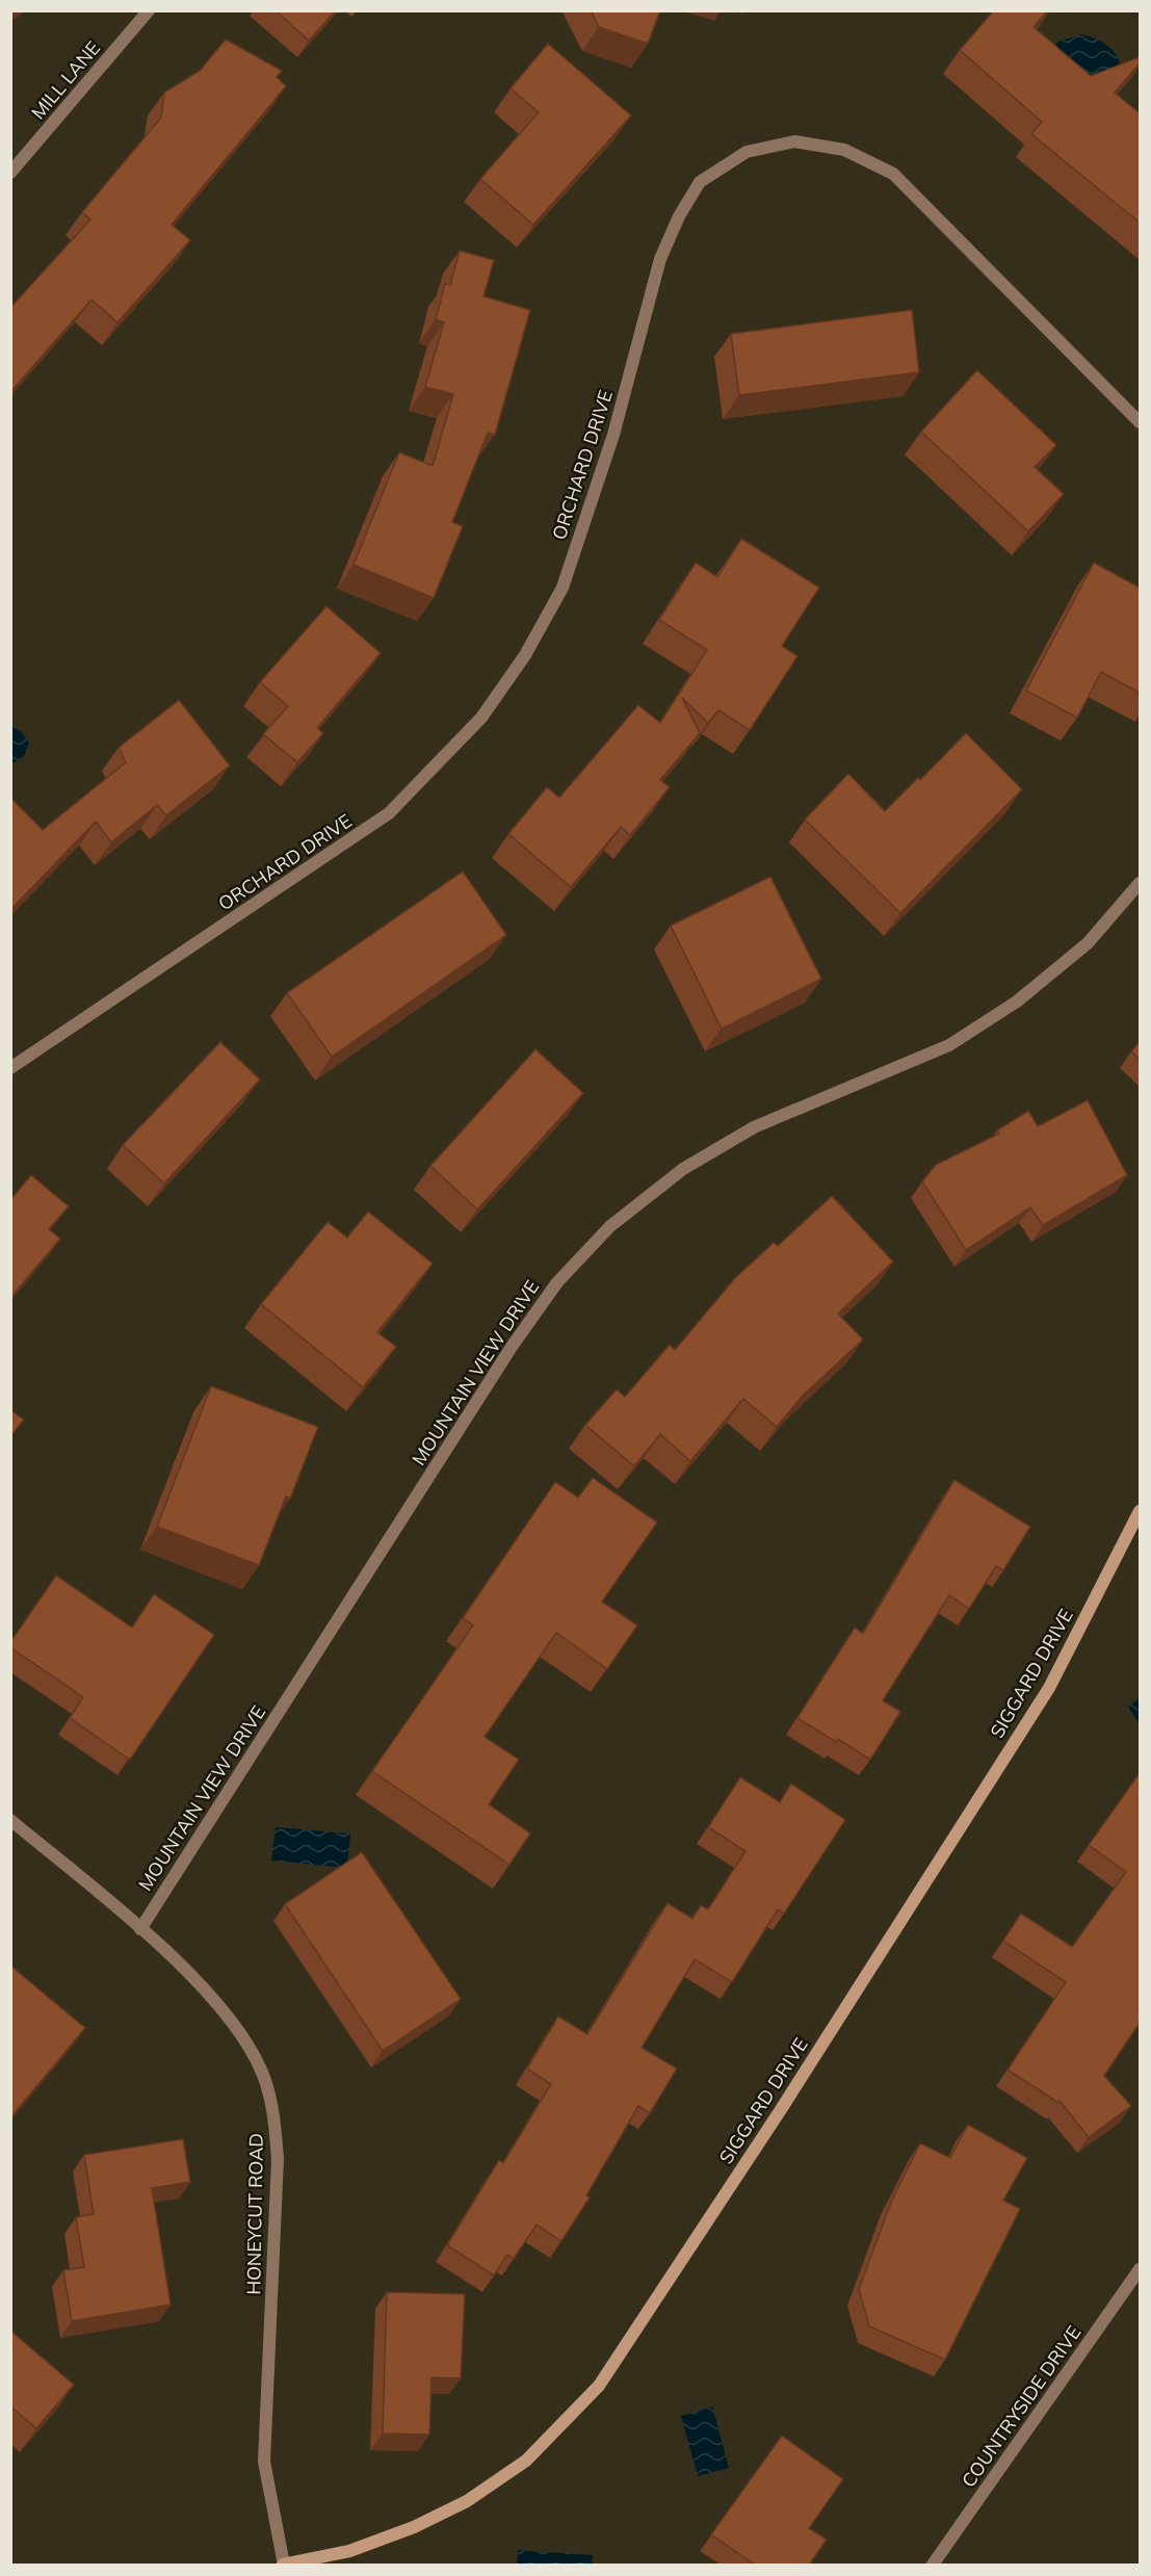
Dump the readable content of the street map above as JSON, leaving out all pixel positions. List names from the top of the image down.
{
  "streets": {
    "street": [
      "MILL LANE",
      "ORCHARD DRIVE",
      "MOUNTAIN VIEW DRIVE",
      "SIGGARD DRIVE",
      "HONEYCUT ROAD",
      "COUNTRYSIDE DRIVE"
    ]
  },
  "crossings": [
    ["MOUNTAIN VIEW DRIVE", "HONEYCUT ROAD"],
    ["SIGGARD DRIVE", "HONEYCUT ROAD"]
  ]
}
